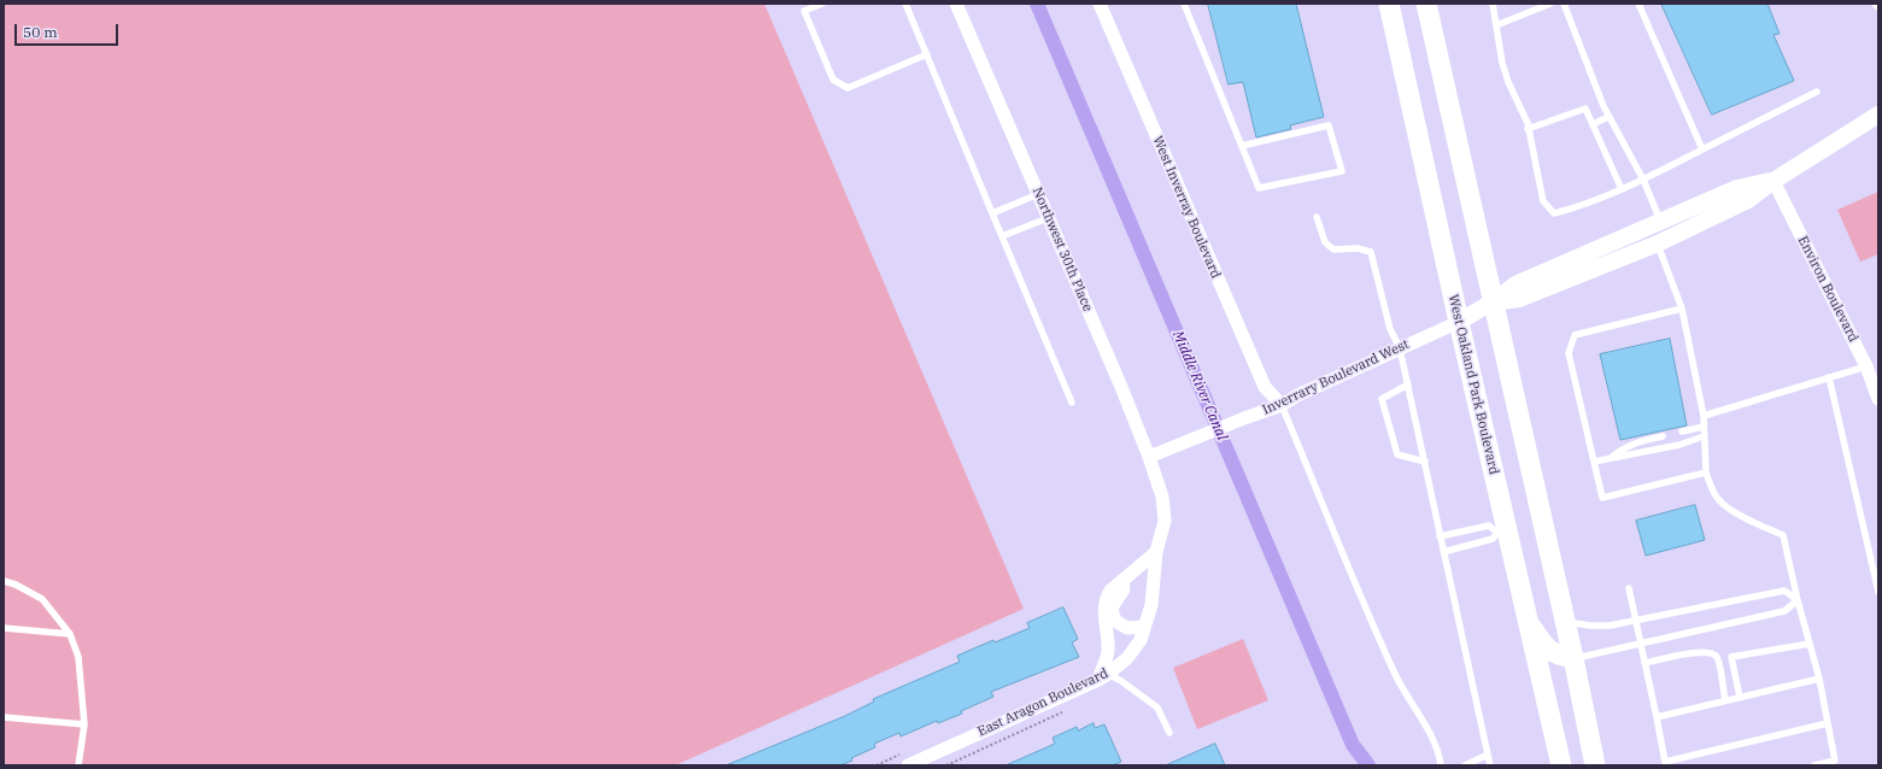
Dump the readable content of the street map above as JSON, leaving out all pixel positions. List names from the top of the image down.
{
  "streets": {
    "main road": ["West Oakland Park Boulevard"],
    "street": [
      "West Inverray Boulevard",
      "Northwest 30th Place",
      "Environ Boulevard",
      "Inverrary Boulevard West",
      "East Aragon Boulevard"
    ]
  },
  "crossings": [
    ["West Inverray Boulevard", "Inverrary Boulevard West"],
    ["Northwest 30th Place", "Inverrary Boulevard West"],
    ["Northwest 30th Place", "East Aragon Boulevard"],
    ["Environ Boulevard", "Inverrary Boulevard West"],
    ["Inverrary Boulevard West", "West Oakland Park Boulevard"]
  ],
  "water": ["Middle River Canal"],
  "scale_bar": "50 m"
}
